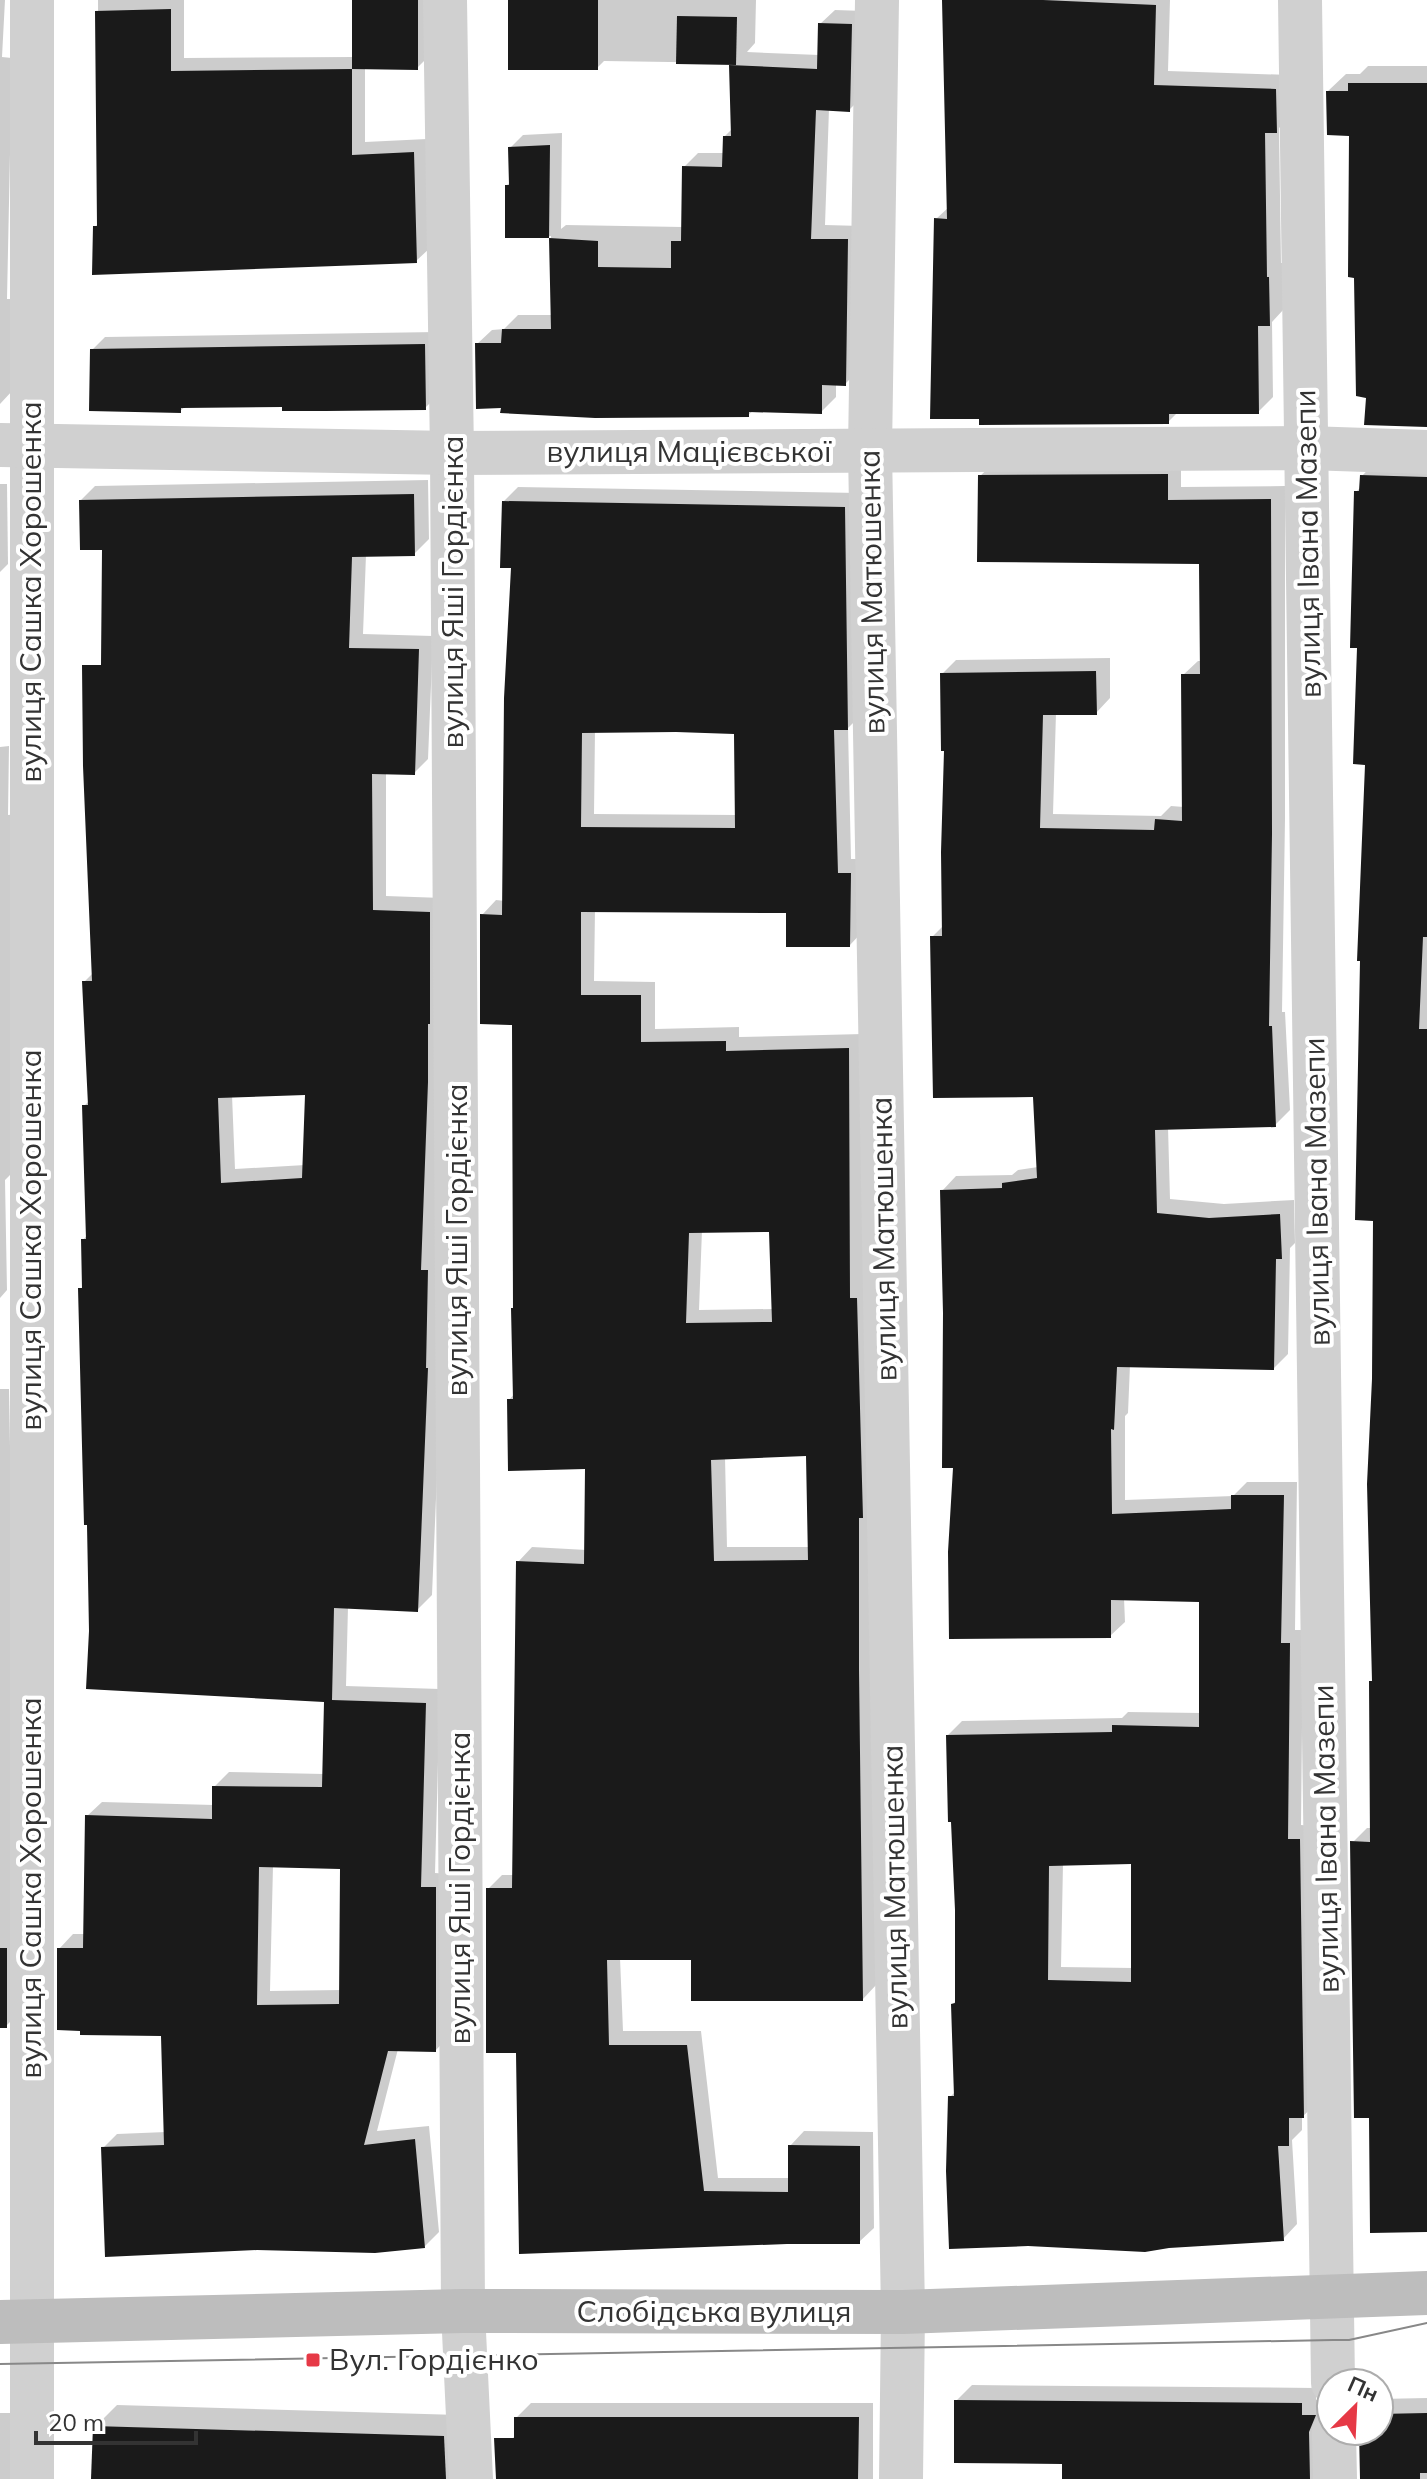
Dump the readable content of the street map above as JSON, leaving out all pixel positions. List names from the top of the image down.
{
  "streets": {
    "main road": ["Слобідська вулиця"],
    "street": [
      "вулиця Мацієвської",
      "вулиця Івана Мазепи",
      "вулиця Сашка Хорошенка",
      "вулиця Яші Гордієнка",
      "вулиця Матюшенка"
    ]
  },
  "crossings": [
    ["вулиця Мацієвської", "вулиця Івана Мазепи"],
    ["вулиця Мацієвської", "вулиця Сашка Хорошенка"],
    ["вулиця Мацієвської", "вулиця Яші Гордієнка"],
    ["вулиця Мацієвської", "вулиця Матюшенка"],
    ["вулиця Івана Мазепи", "Слобідська вулиця"],
    ["вулиця Сашка Хорошенка", "Слобідська вулиця"],
    ["вулиця Яші Гордієнка", "Слобідська вулиця"],
    ["вулиця Матюшенка", "Слобідська вулиця"]
  ],
  "places": {
    "transit": ["Вул. Гордієнко"]
  },
  "scale_bar": "20 m",
  "north": "top right"
}
